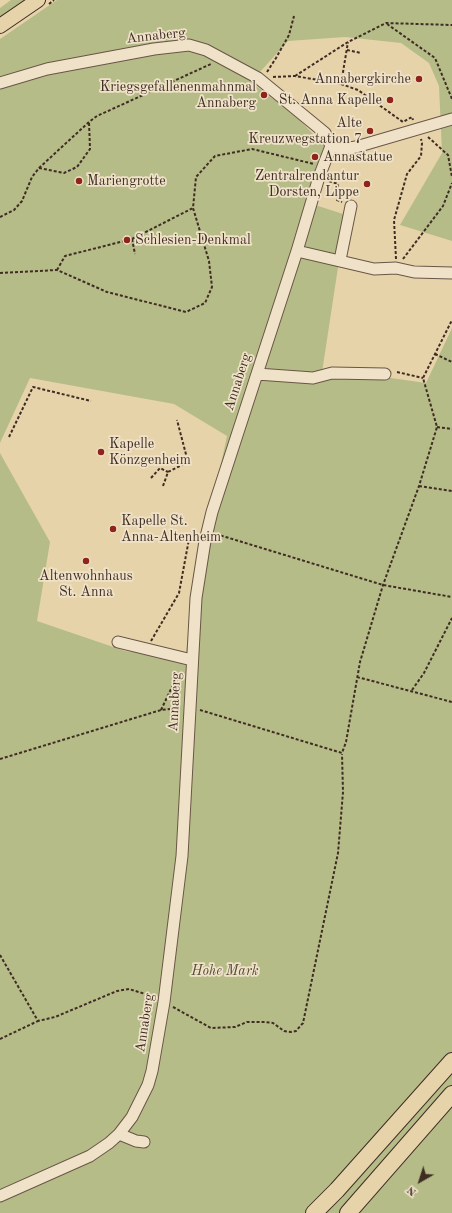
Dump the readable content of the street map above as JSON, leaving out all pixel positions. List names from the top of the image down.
{
  "streets": {
    "street": ["Annaberg"]
  },
  "parks": ["Hohe Mark"],
  "places": [
    "Annabergkirche",
    "Kriegsgefallenenmahnmal Annaberg",
    "St. Anna Kapelle",
    "Alte Kreuzwegstation 7",
    "Annastatue",
    "Mariengrotte",
    "Zentralrendantur Dorsten, Lippe",
    "Schlesien-Denkmal",
    "Kapelle Könzgenheim",
    "Kapelle St. Anna-Altenheim",
    "Altenwohnhaus St. Anna"
  ],
  "north": "bottom left"
}
